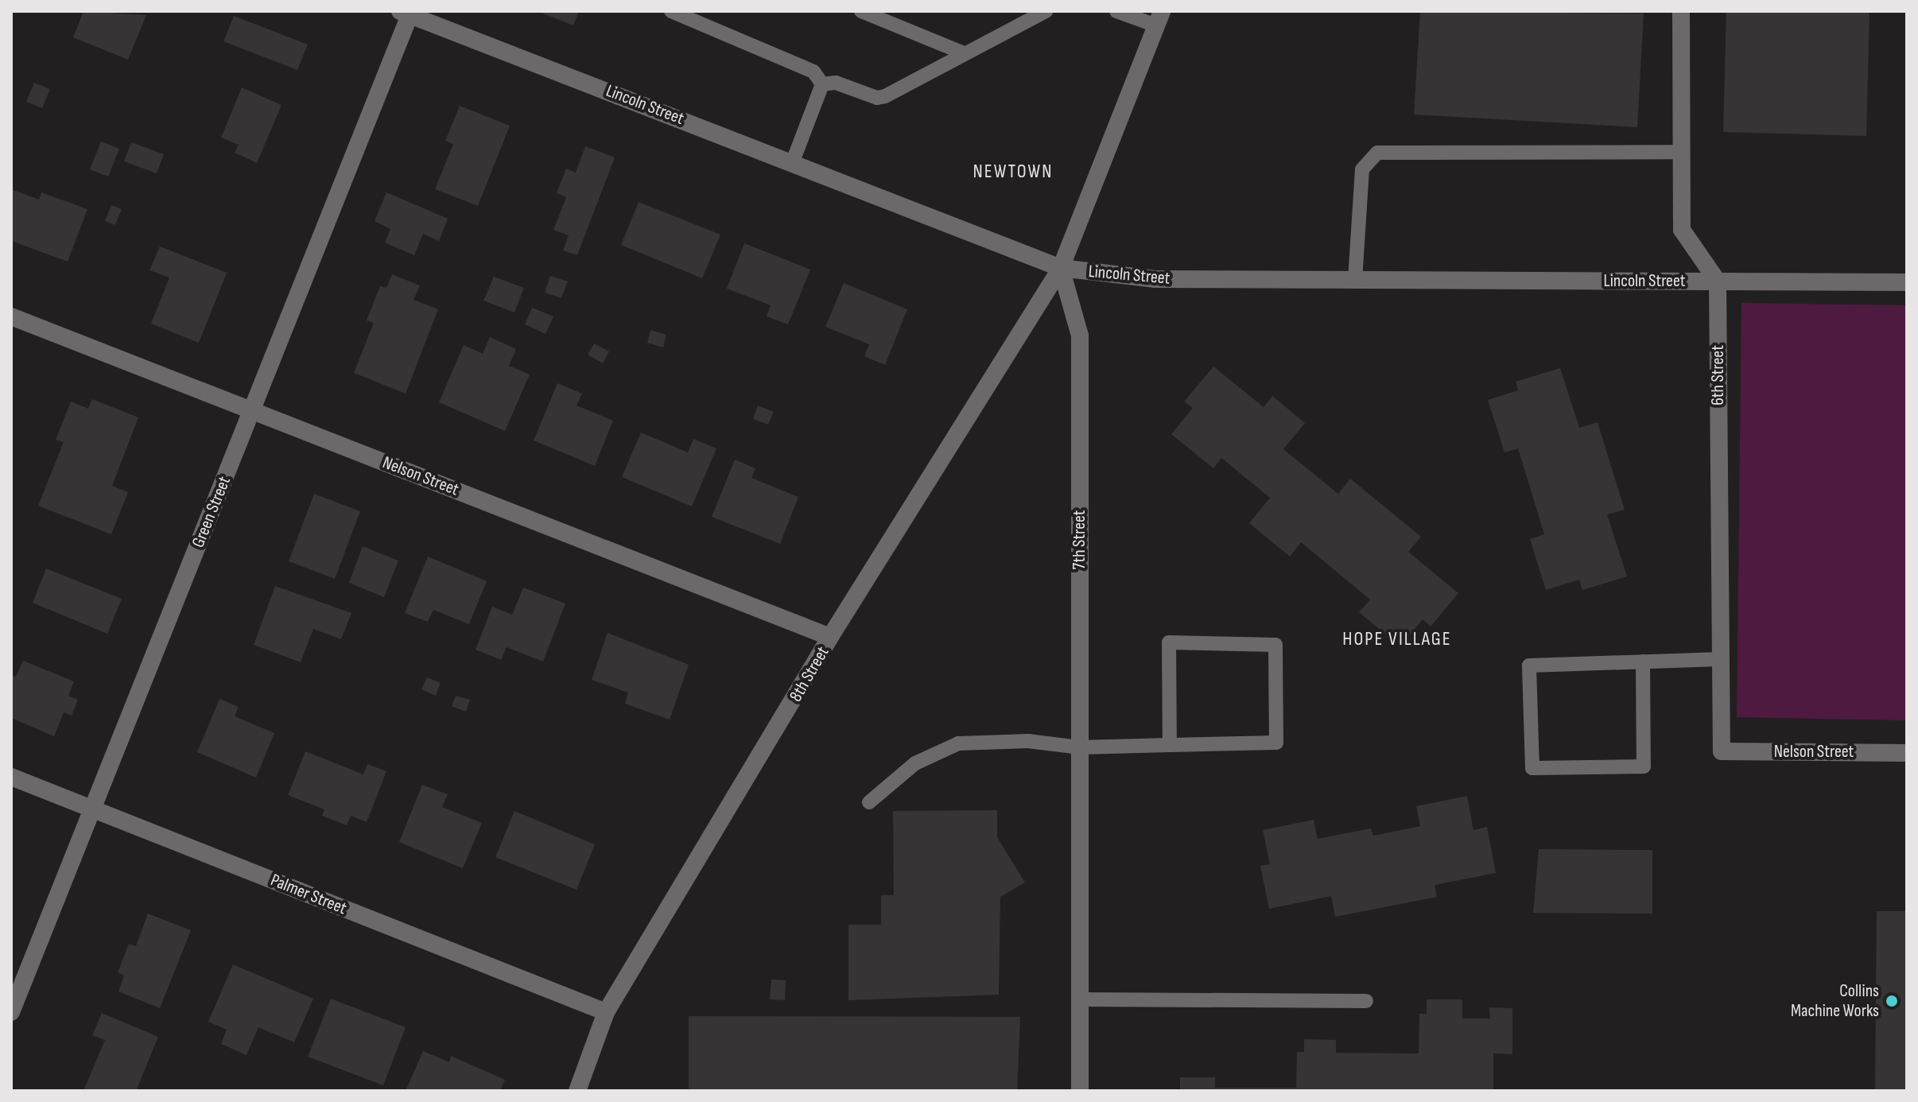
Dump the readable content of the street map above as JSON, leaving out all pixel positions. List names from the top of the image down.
{
  "streets": {
    "street": [
      "Lincoln Street",
      "6th Street",
      "Nelson Street",
      "Green Street",
      "7th Street",
      "8th Street",
      "Palmer Street"
    ]
  },
  "crossings": [
    ["Lincoln Street", "6th Street"],
    ["Lincoln Street", "Green Street"],
    ["Lincoln Street", "7th Street"],
    ["Lincoln Street", "8th Street"],
    ["6th Street", "Nelson Street"],
    ["Nelson Street", "Green Street"],
    ["Nelson Street", "8th Street"],
    ["Green Street", "Palmer Street"],
    ["7th Street", "8th Street"],
    ["8th Street", "Palmer Street"]
  ],
  "districts": ["NEWTOWN", "HOPE VILLAGE"],
  "places": ["Collins Machine Works"]
}
